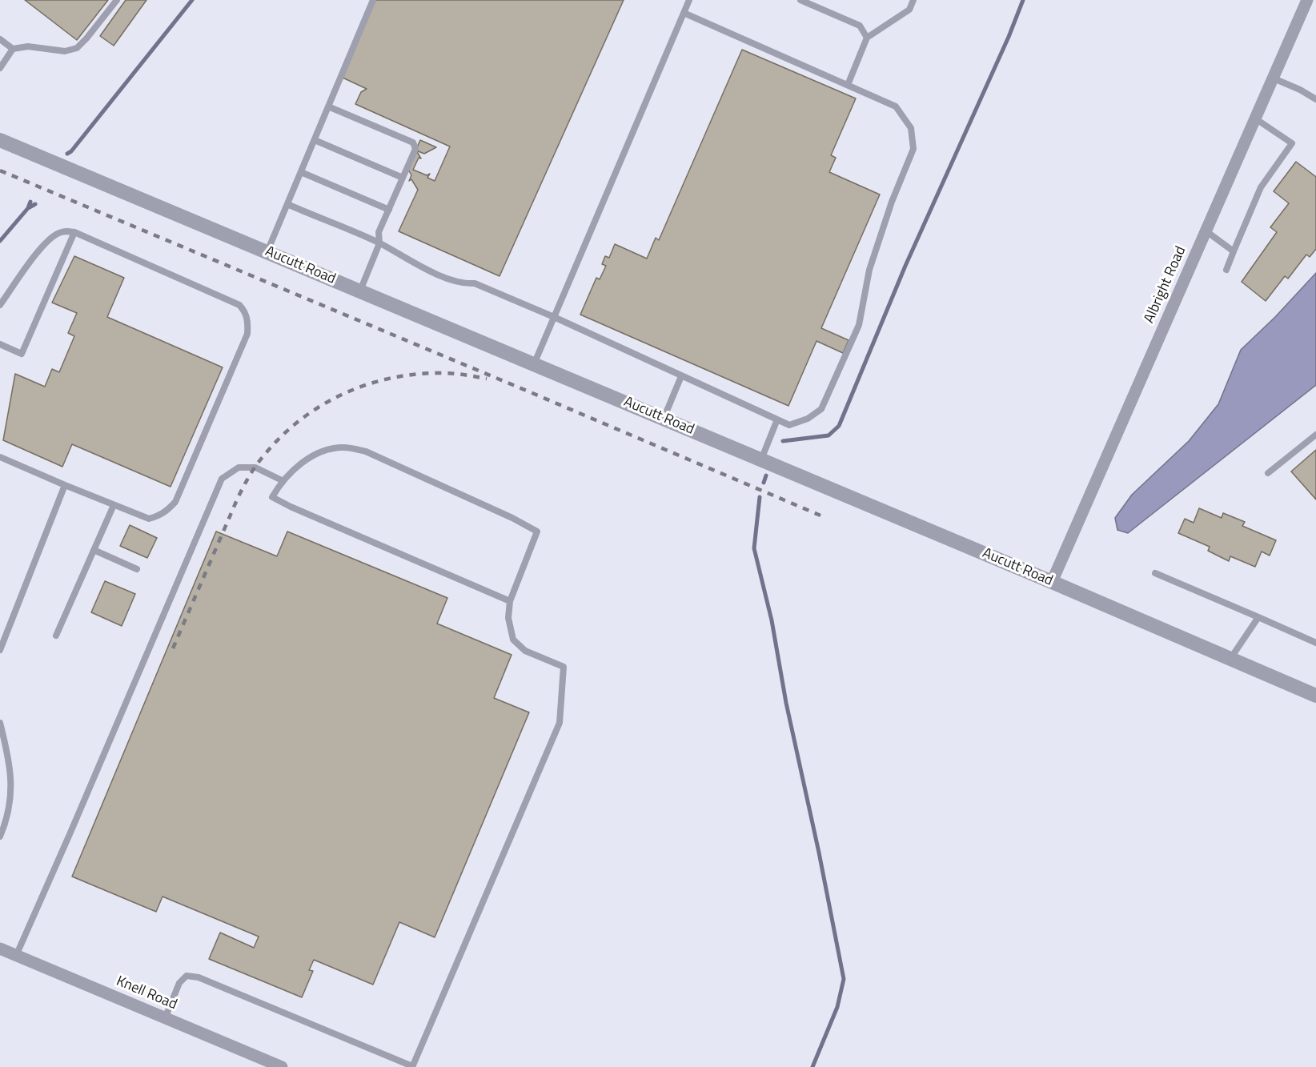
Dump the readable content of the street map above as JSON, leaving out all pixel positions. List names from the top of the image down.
{
  "streets": {
    "street": ["Aucutt Road", "Albright Road", "Knell Road"]
  },
  "crossings": [
    ["Aucutt Road", "Albright Road"]
  ]
}
